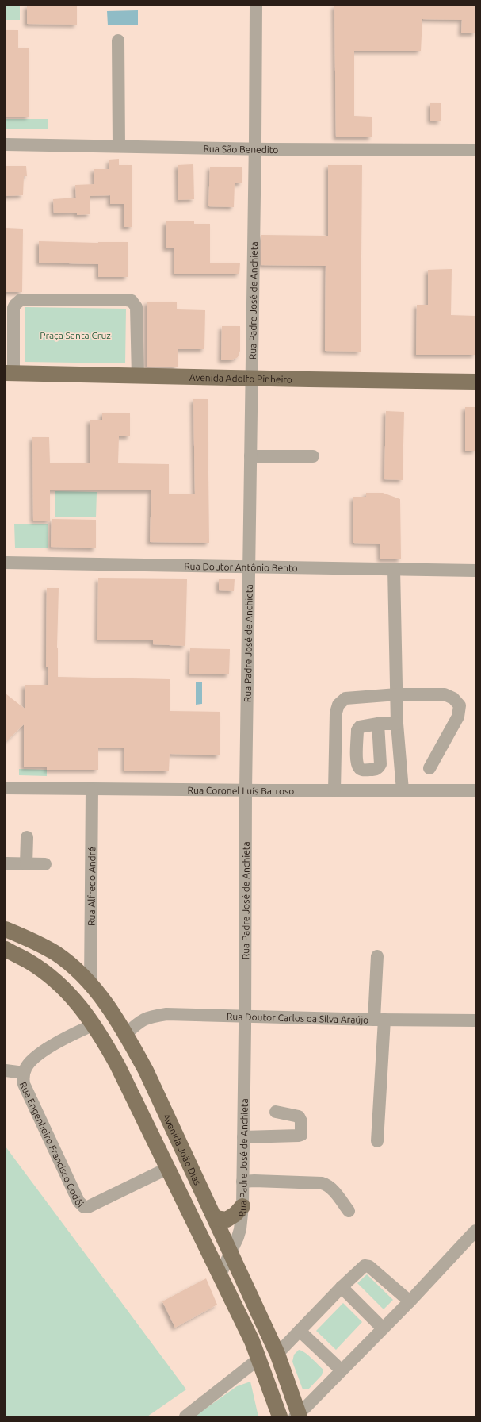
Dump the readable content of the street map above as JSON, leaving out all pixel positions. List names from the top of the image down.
{
  "streets": {
    "main road": ["Avenida Adolfo Pinheiro", "Avenida João Dias"],
    "street": [
      "Rua São Benedito",
      "Rua Padre José de Anchieta",
      "Rua Doutor Antônio Bento",
      "Rua Coronel Luís Barroso",
      "Rua Alfredo André",
      "Rua Doutor Carlos da Silva Araújo",
      "Rua Engenheiro Francisco Godói"
    ]
  },
  "crossings": [
    ["Rua São Benedito", "Rua Padre José de Anchieta"],
    ["Rua Padre José de Anchieta", "Avenida Adolfo Pinheiro"],
    ["Rua Padre José de Anchieta", "Rua Doutor Antônio Bento"],
    ["Rua Padre José de Anchieta", "Rua Coronel Luís Barroso"],
    ["Rua Padre José de Anchieta", "Rua Doutor Carlos da Silva Araújo"],
    ["Rua Padre José de Anchieta", "Avenida João Dias"],
    ["Rua Coronel Luís Barroso", "Rua Alfredo André"],
    ["Rua Alfredo André", "Avenida João Dias"],
    ["Rua Doutor Carlos da Silva Araújo", "Avenida João Dias"]
  ],
  "parks": ["Praça Santa Cruz"]
}
